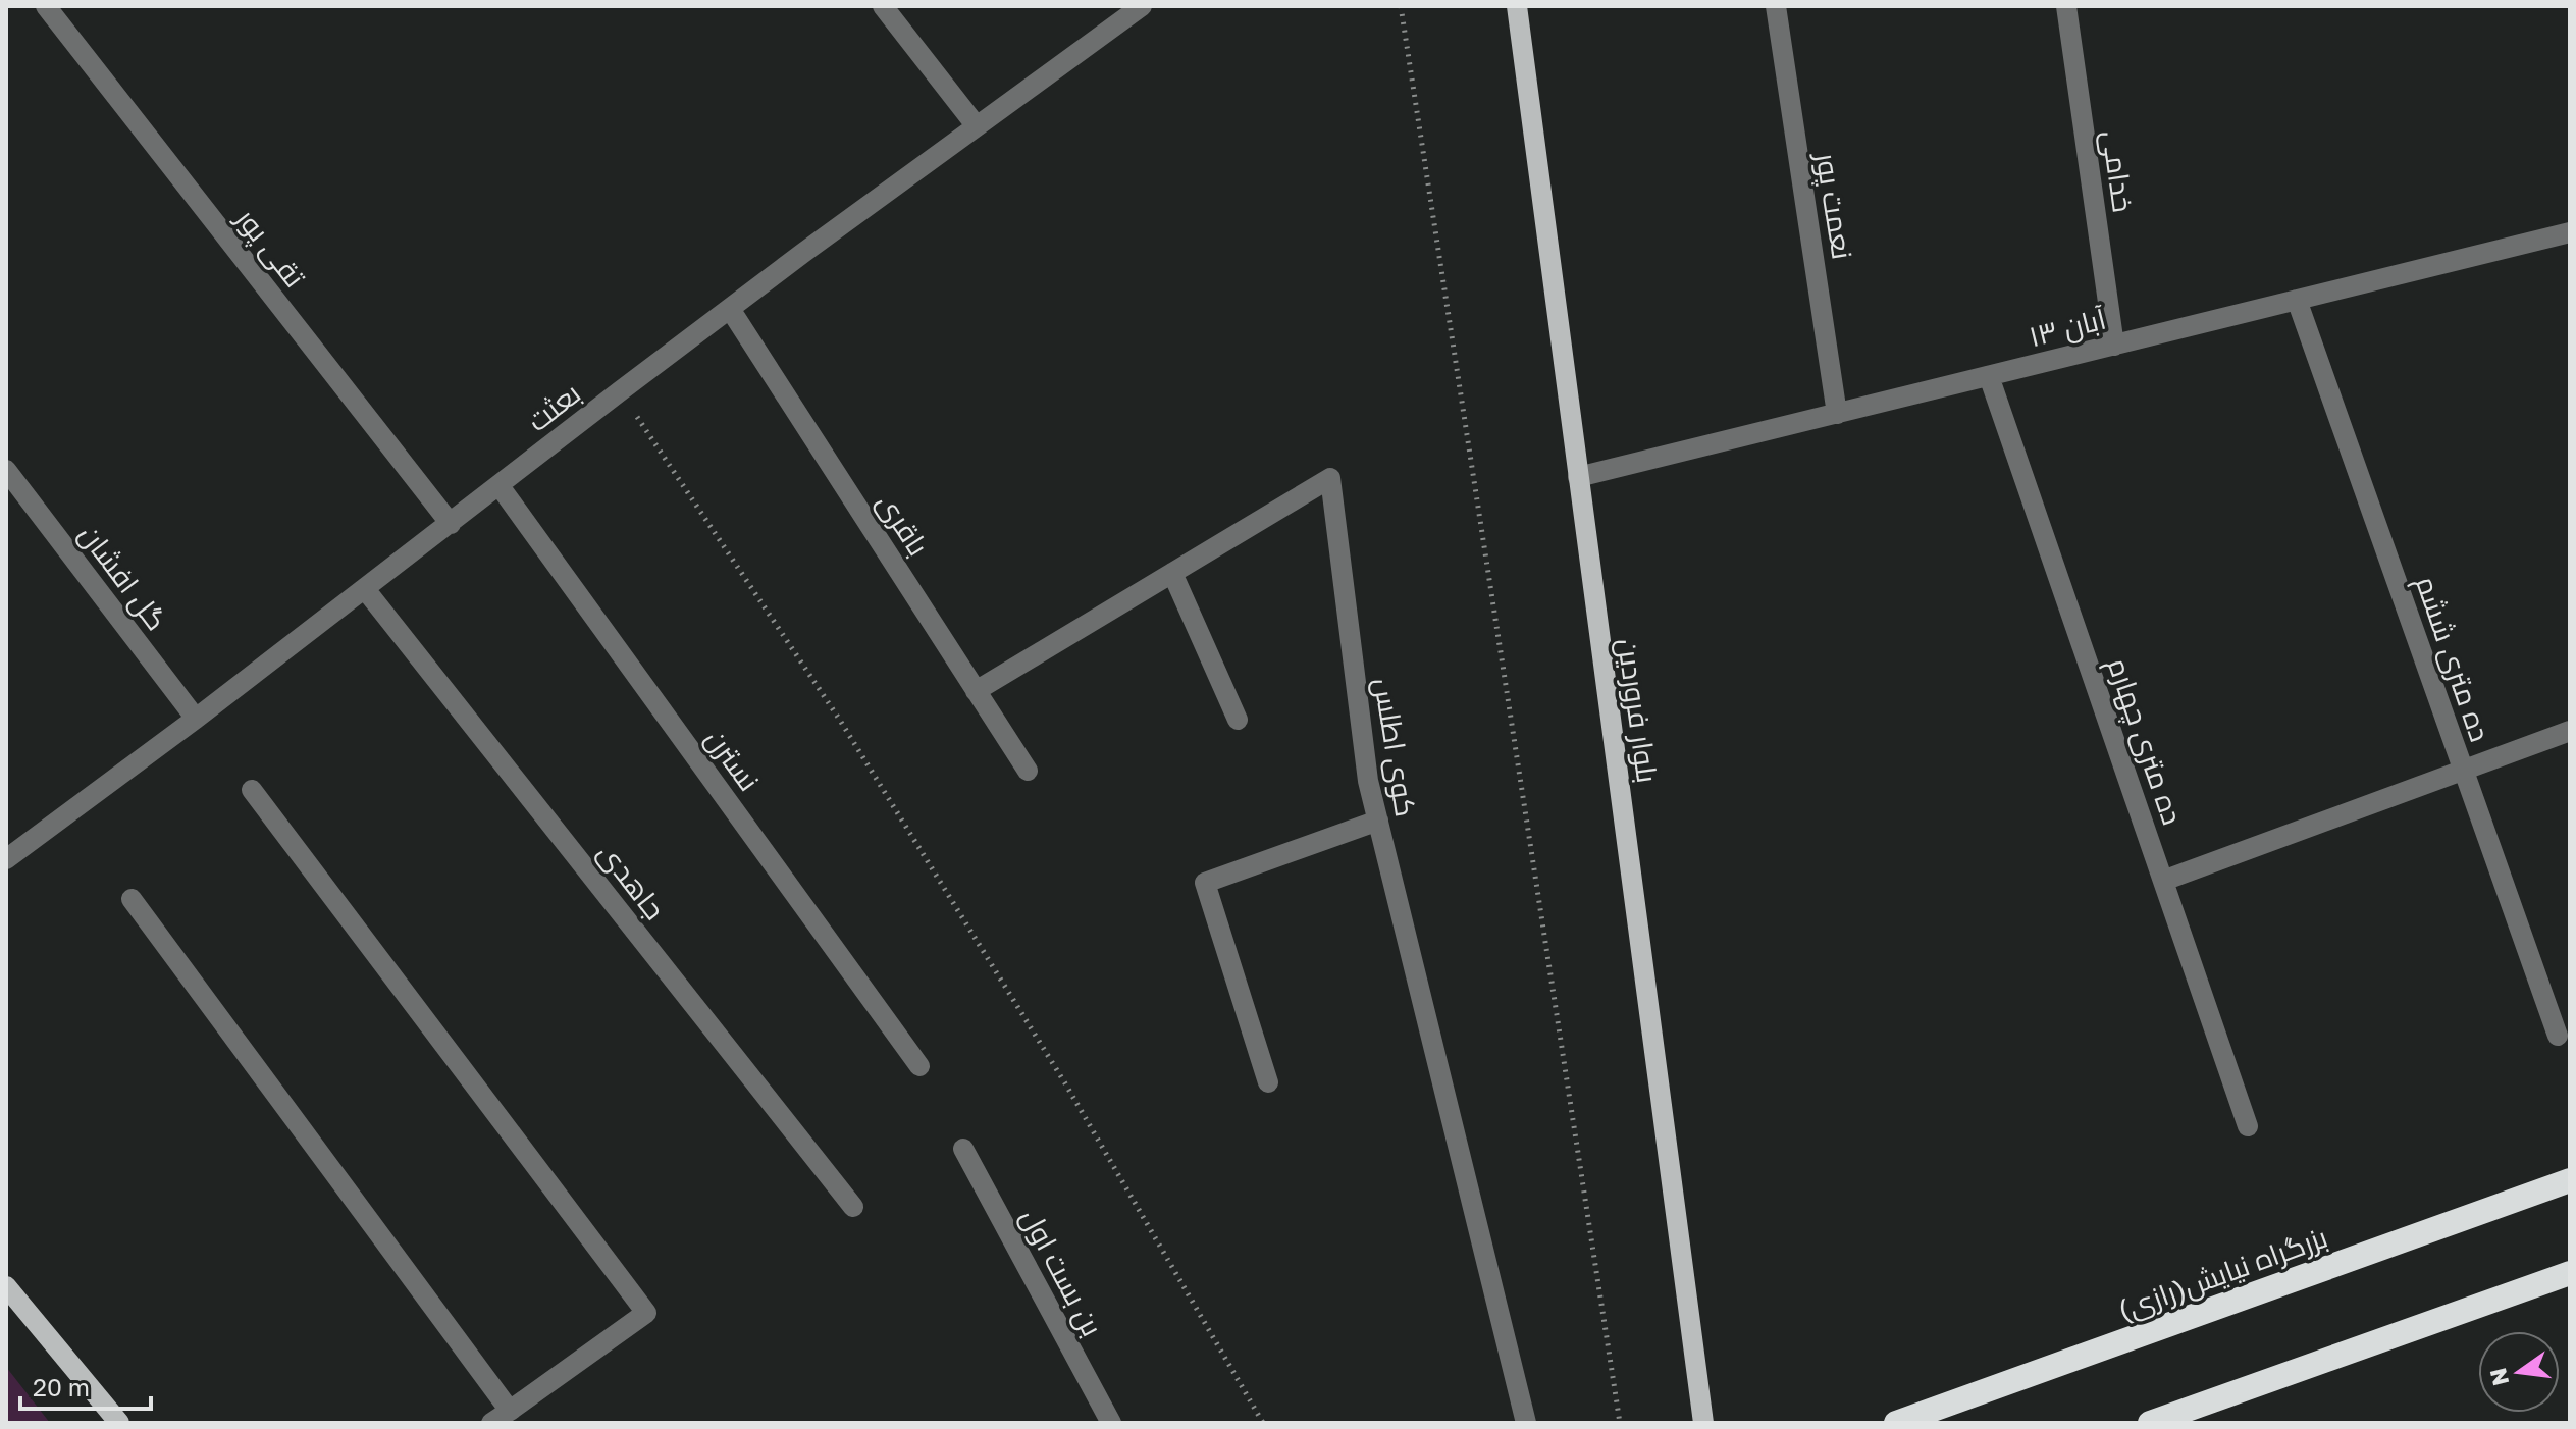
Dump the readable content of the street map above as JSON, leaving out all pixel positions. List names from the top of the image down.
{
  "streets": {
    "highway": ["بزرگراه نیایش(رازی)"],
    "main road": ["بلوار فروردین"],
    "street": [
      "خدامی",
      "نعمت پور",
      "تقی پور",
      "۱۳ آبان",
      "بعثت",
      "باقری",
      "گل افشان",
      "ده متری ششم",
      "ده متری چهارم",
      "کوی اطلس",
      "نسترن",
      "جاهدی",
      "بن بست اول"
    ]
  },
  "crossings": [
    ["خدامی", "۱۳ آبان"],
    ["نعمت پور", "۱۳ آبان"],
    ["تقی پور", "بعثت"],
    ["۱۳ آبان", "ده متری ششم"],
    ["۱۳ آبان", "بلوار فروردین"],
    ["۱۳ آبان", "ده متری چهارم"],
    ["بعثت", "باقری"],
    ["بعثت", "گل افشان"],
    ["بعثت", "نسترن"],
    ["بعثت", "جاهدی"],
    ["باقری", "کوی اطلس"]
  ],
  "scale_bar": "20 m",
  "north": "left"
}
